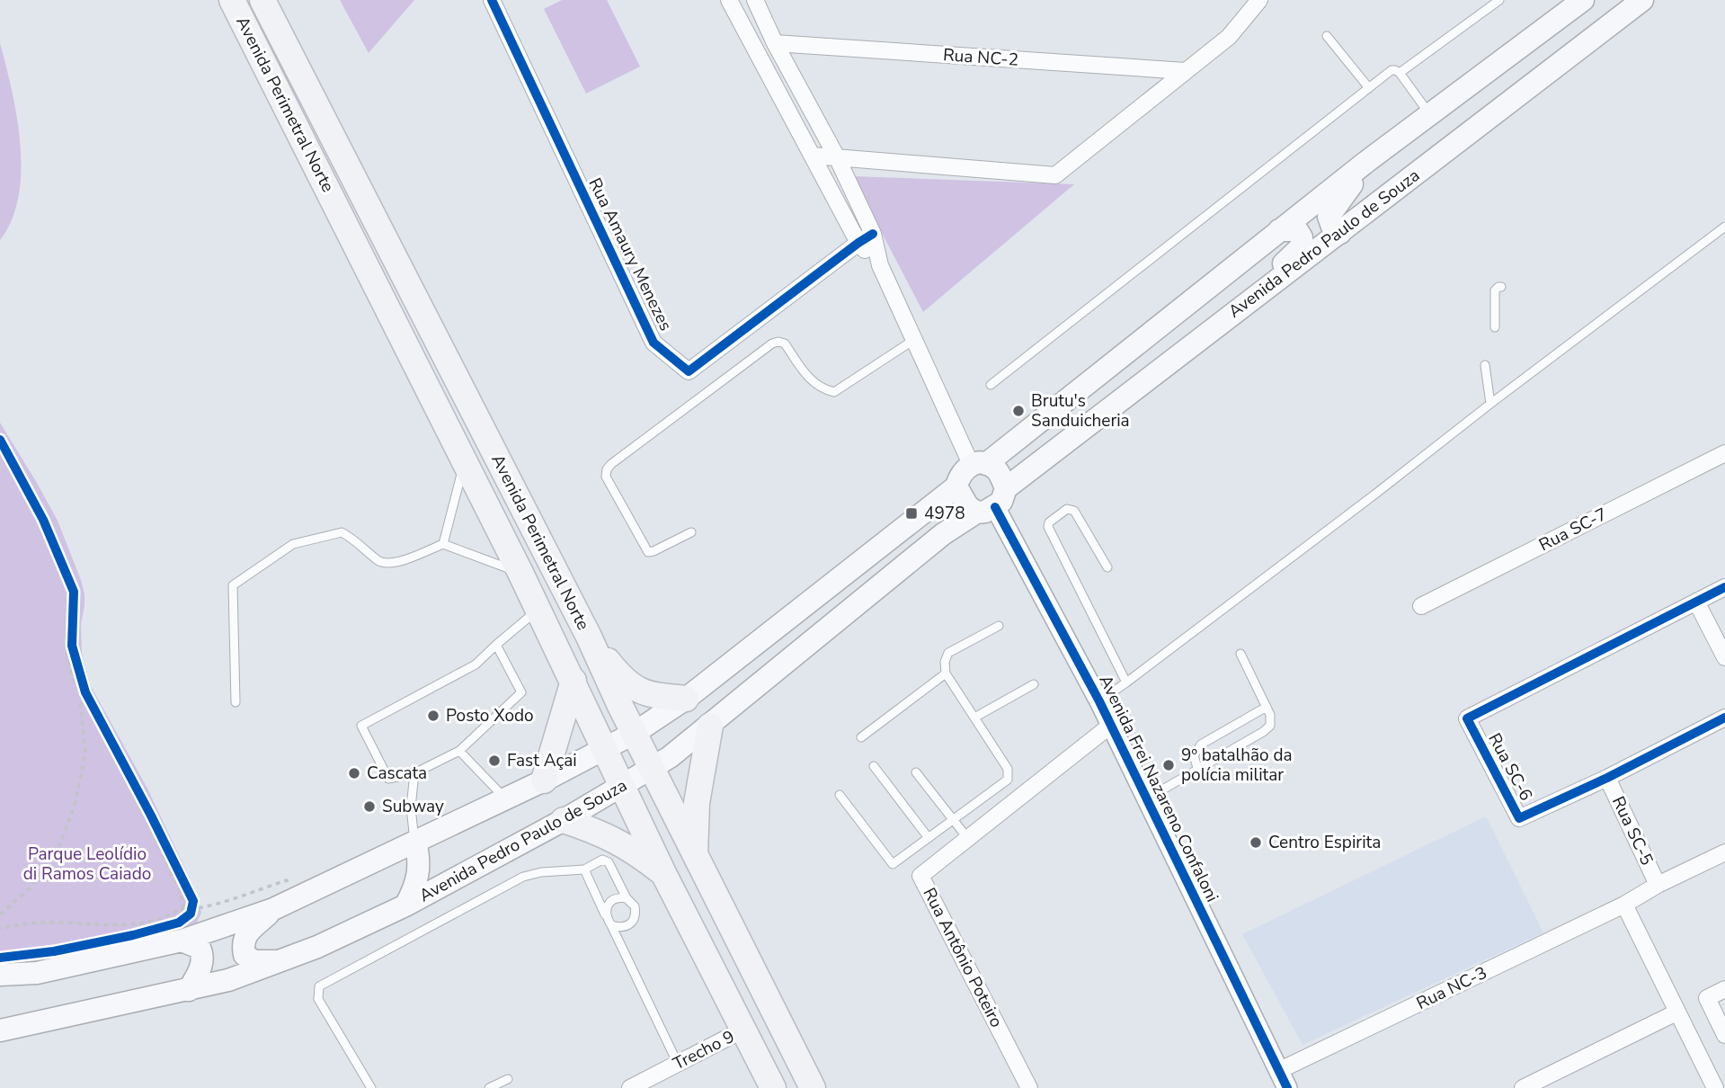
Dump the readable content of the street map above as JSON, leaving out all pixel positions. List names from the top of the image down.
{
  "streets": {
    "highway": ["Avenida Perimetral Norte"],
    "main road": ["Avenida Pedro Paulo de Souza"],
    "street": [
      "Rua NC-2",
      "Rua Amaury Menezes",
      "Rua SC-7",
      "Rua SC-6",
      "Avenida Frei Nazareno Confaloni",
      "Rua SC-5",
      "Rua Antônio Poteiro",
      "Rua NC-3",
      "Trecho 9"
    ]
  },
  "crossings": [
    ["Avenida Perimetral Norte", "Avenida Pedro Paulo de Souza"],
    ["Avenida Perimetral Norte", "Trecho 9"],
    ["Avenida Pedro Paulo de Souza", "Avenida Frei Nazareno Confaloni"],
    ["Rua SC-6", "Rua SC-5"],
    ["Avenida Frei Nazareno Confaloni", "Rua Antônio Poteiro"],
    ["Avenida Frei Nazareno Confaloni", "Rua NC-3"],
    ["Rua SC-5", "Rua NC-3"]
  ],
  "parks": ["Parque Leolídio di Ramos Caiado"],
  "places": {
    "other": [
      "Brutu's Sanduicheria",
      "Posto Xodo",
      "Fast Açai",
      "9º batalhão da polícia militar",
      "Cascata",
      "Subway",
      "Centro Espirita"
    ],
    "transit": ["4978"]
  }
}
